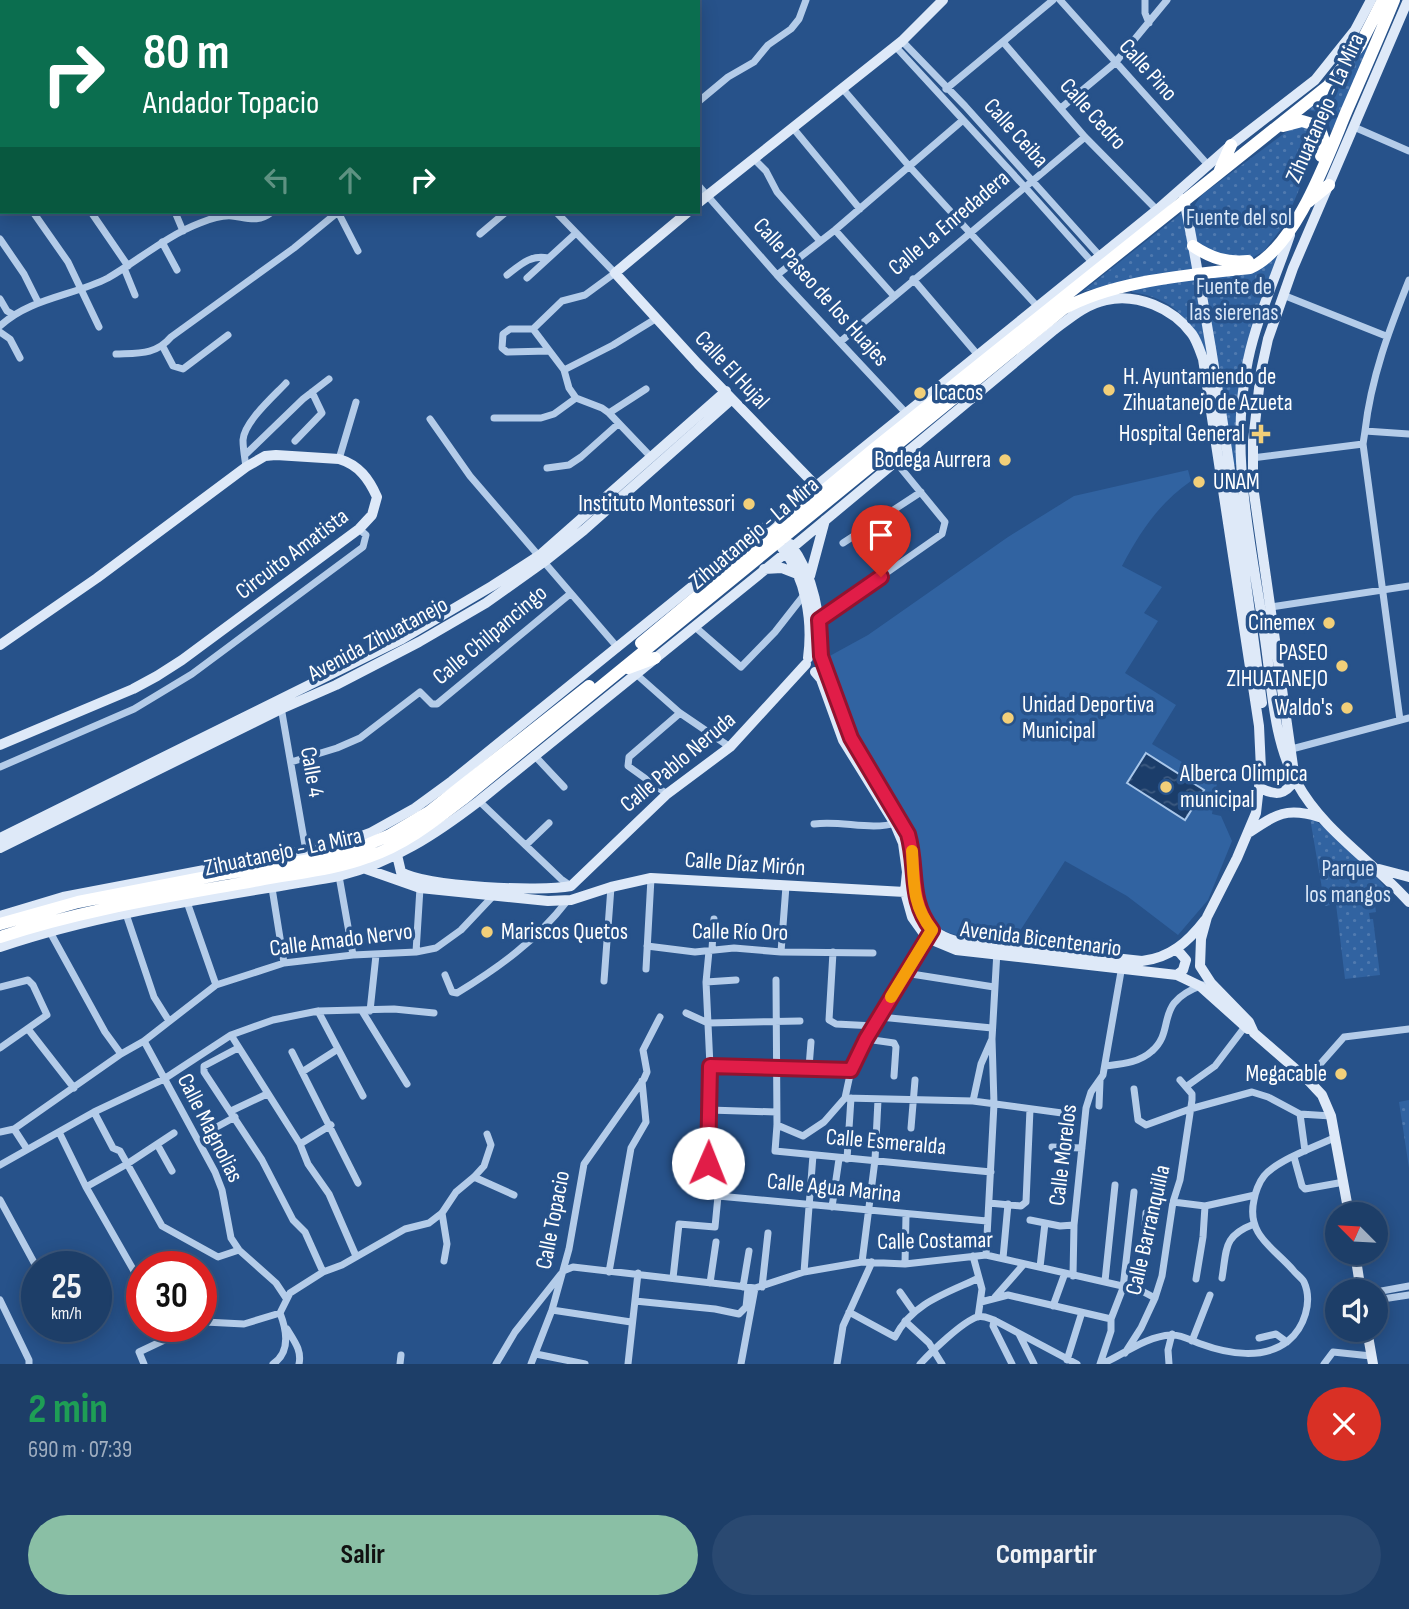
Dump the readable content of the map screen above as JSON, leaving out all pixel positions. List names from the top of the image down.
{
  "streets": {
    "highway": ["Zihuatanejo - La Mira"],
    "main road": [
      "Calle El Hujal",
      "Circuito Amatista",
      "Avenida Zihuatanejo",
      "Calle Pablo Neruda",
      "Calle Díaz Mirón",
      "Avenida Bicentenario"
    ],
    "street": [
      "Calle Pino",
      "Calle Cedro",
      "Calle Ceiba",
      "Calle La Enredadera",
      "Calle Paseo de los Huajes",
      "Calle Chilpancingo",
      "Calle 4",
      "Calle Río Oro",
      "Calle Amado Nervo",
      "Calle Magnolias",
      "Calle Esmeralda",
      "Calle Morelos",
      "Calle Agua Marina",
      "Calle Topacio",
      "Calle Barranquilla",
      "Calle Costamar"
    ]
  },
  "crossings": [
    ["Calle Pino", "Zihuatanejo - La Mira"],
    ["Zihuatanejo - La Mira", "Calle Cedro"],
    ["Zihuatanejo - La Mira", "Calle El Hujal"],
    ["Calle Cedro", "Calle La Enredadera"],
    ["Calle Ceiba", "Calle La Enredadera"],
    ["Calle La Enredadera", "Calle Paseo de los Huajes"],
    ["Calle El Hujal", "Avenida Zihuatanejo"],
    ["Calle Chilpancingo", "Avenida Zihuatanejo"],
    ["Calle Chilpancingo", "Calle 4"],
    ["Avenida Zihuatanejo", "Calle 4"],
    ["Calle Díaz Mirón", "Avenida Bicentenario"],
    ["Calle Río Oro", "Calle Esmeralda"],
    ["Avenida Bicentenario", "Calle Morelos"],
    ["Avenida Bicentenario", "Calle Barranquilla"],
    ["Calle Amado Nervo", "Calle Magnolias"],
    ["Calle Morelos", "Calle Costamar"],
    ["Calle Topacio", "Calle Costamar"],
    ["Calle Barranquilla", "Calle Costamar"]
  ],
  "parks": ["Fuente del sol", "Fuente de las sierenas", "Parque los mangos"],
  "places": {
    "other": [
      "H. Ayuntamiendo de Zihuatanejo de Azueta",
      "Icacos",
      "Bodega Aurrera",
      "UNAM",
      "Instituto Montessori",
      "Cinemex",
      "PASEO ZIHUATANEJO",
      "Waldo's",
      "Unidad Deportiva Municipal",
      "Alberca Olimpica municipal",
      "Mariscos Quetos",
      "Megacable"
    ],
    "health": ["Hospital General"]
  },
  "north": "top left",
  "page": {
    "turn": ["80 m", "Andador Topacio"],
    "speed": "25 km/h",
    "limit": "30",
    "heading": ["2 min", "690 m · 07:39"],
    "buttons": ["Salir", "Compartir"]
  }
}
